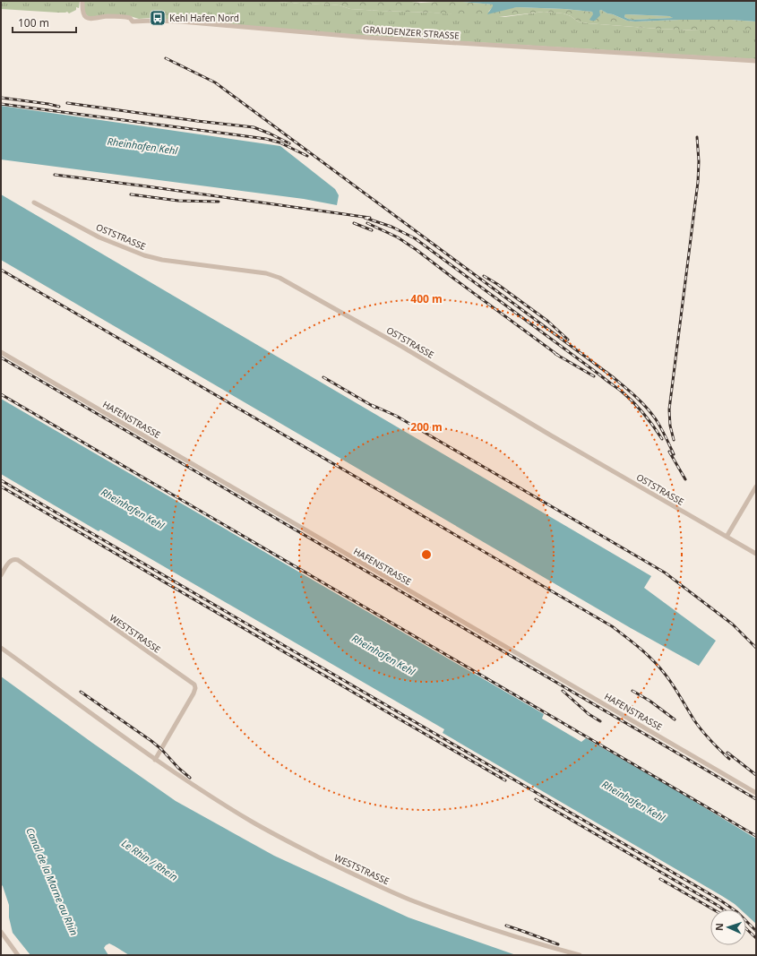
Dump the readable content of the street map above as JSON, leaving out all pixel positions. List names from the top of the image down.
{
  "streets": {
    "street": [
      "GRAUDENZER STRASSE",
      "OSTSTRASSE",
      "HAFENSTRASSE",
      "WESTSTRASSE"
    ]
  },
  "water": ["Rheinhafen Kehl", "Le Rhin / Rhein", "Canal de la Marne au Rhin"],
  "places": {
    "bus stop": ["Kehl Hafen Nord"]
  },
  "scale_bar": "100 m",
  "north": "left",
  "rings": ["400 m", "200 m"]
}
